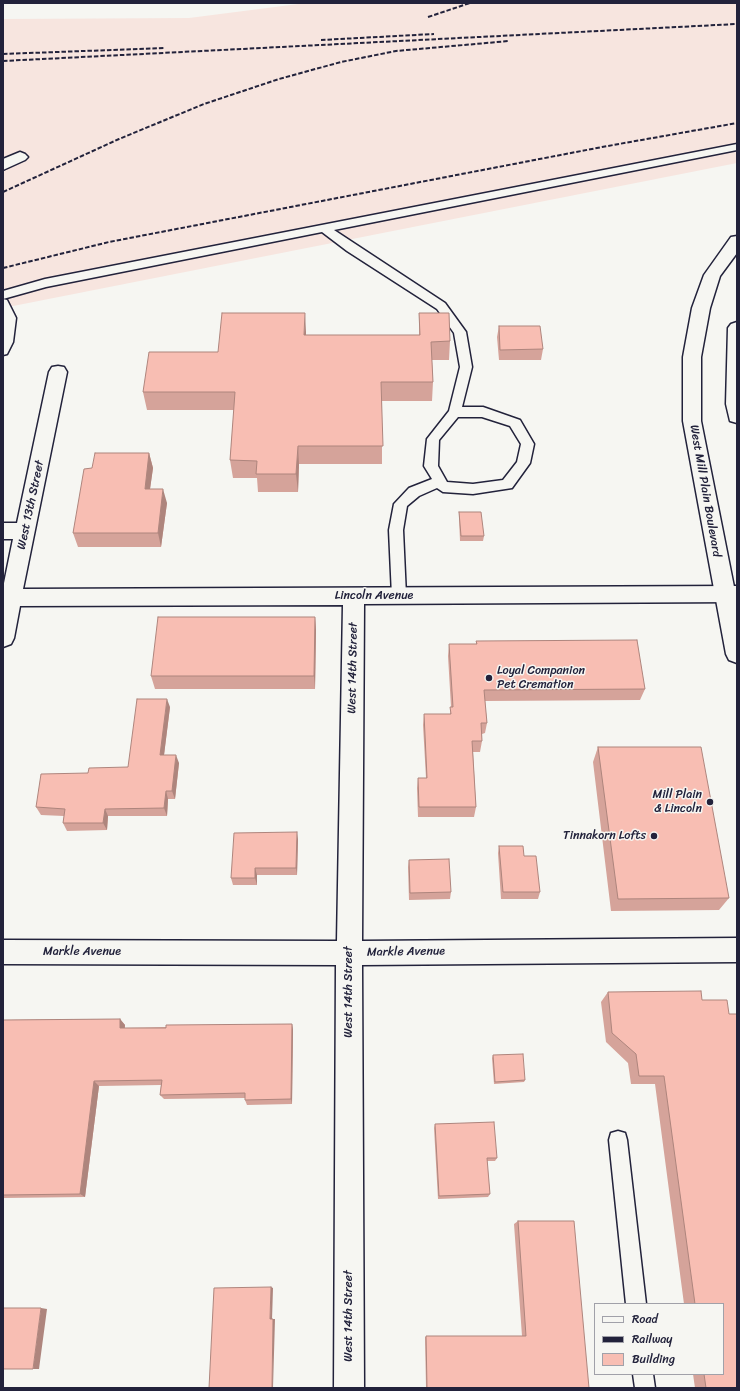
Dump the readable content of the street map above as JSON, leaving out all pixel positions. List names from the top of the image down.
{
  "streets": {
    "street": [
      "West Mill Plain Boulevard",
      "West 13th Street",
      "Lincoln Avenue",
      "West 14th Street",
      "Markle Avenue"
    ]
  },
  "crossings": [
    ["West Mill Plain Boulevard", "Lincoln Avenue"],
    ["West 13th Street", "Lincoln Avenue"],
    ["Lincoln Avenue", "West 14th Street"],
    ["West 14th Street", "Markle Avenue"]
  ],
  "places": ["Loyal Companion Pet Cremation", "Mill Plain & Lincoln", "Tinnakorn Lofts"],
  "legend": ["Road", "Railway", "Building"]
}
